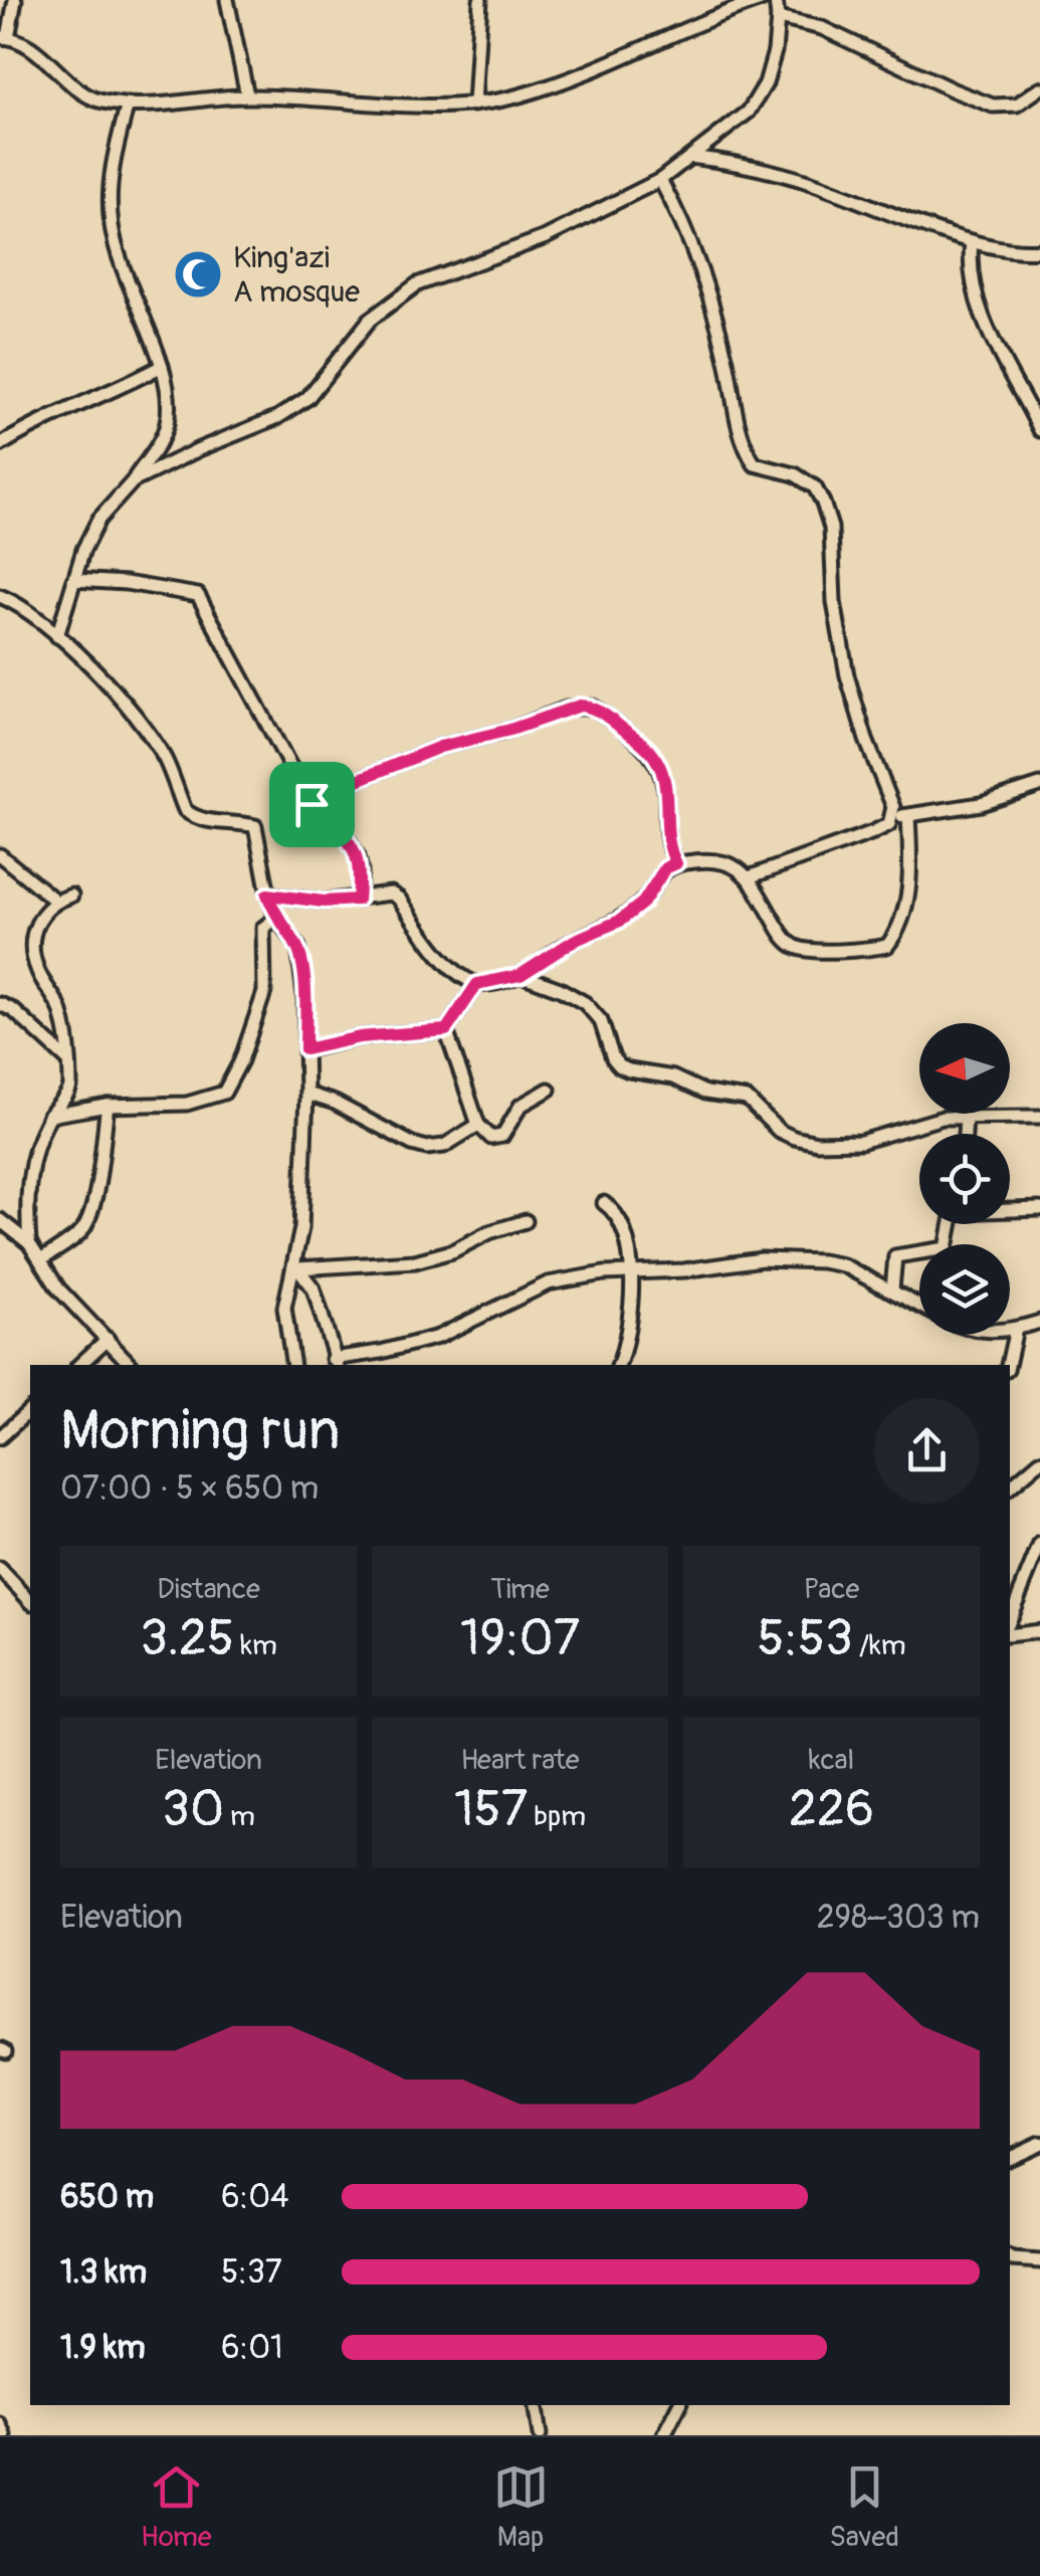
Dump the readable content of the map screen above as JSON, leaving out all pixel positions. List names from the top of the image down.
{
  "places": {
    "mosque": ["King'azi A mosque"]
  },
  "north": "left",
  "page": {
    "heading": ["Morning run", "07:00 · 5 × 650 m"],
    "stats": [
      ["Distance", "3.25 km"],
      ["Time", "19:07"],
      ["Pace", "5:53 /km"],
      ["Elevation", "30 m"],
      ["Heart rate", "157 bpm"],
      ["kcal", "226"]
    ],
    "chart": ["Elevation", "298–303 m"],
    "list": [
      {
        "name": "650 m",
        "note": "6:04"
      },
      {
        "name": "1.3 km",
        "note": "5:37"
      },
      {
        "name": "1.9 km",
        "note": "6:01"
      }
    ],
    "tabs": ["Home", "Map", "Saved"]
  }
}
